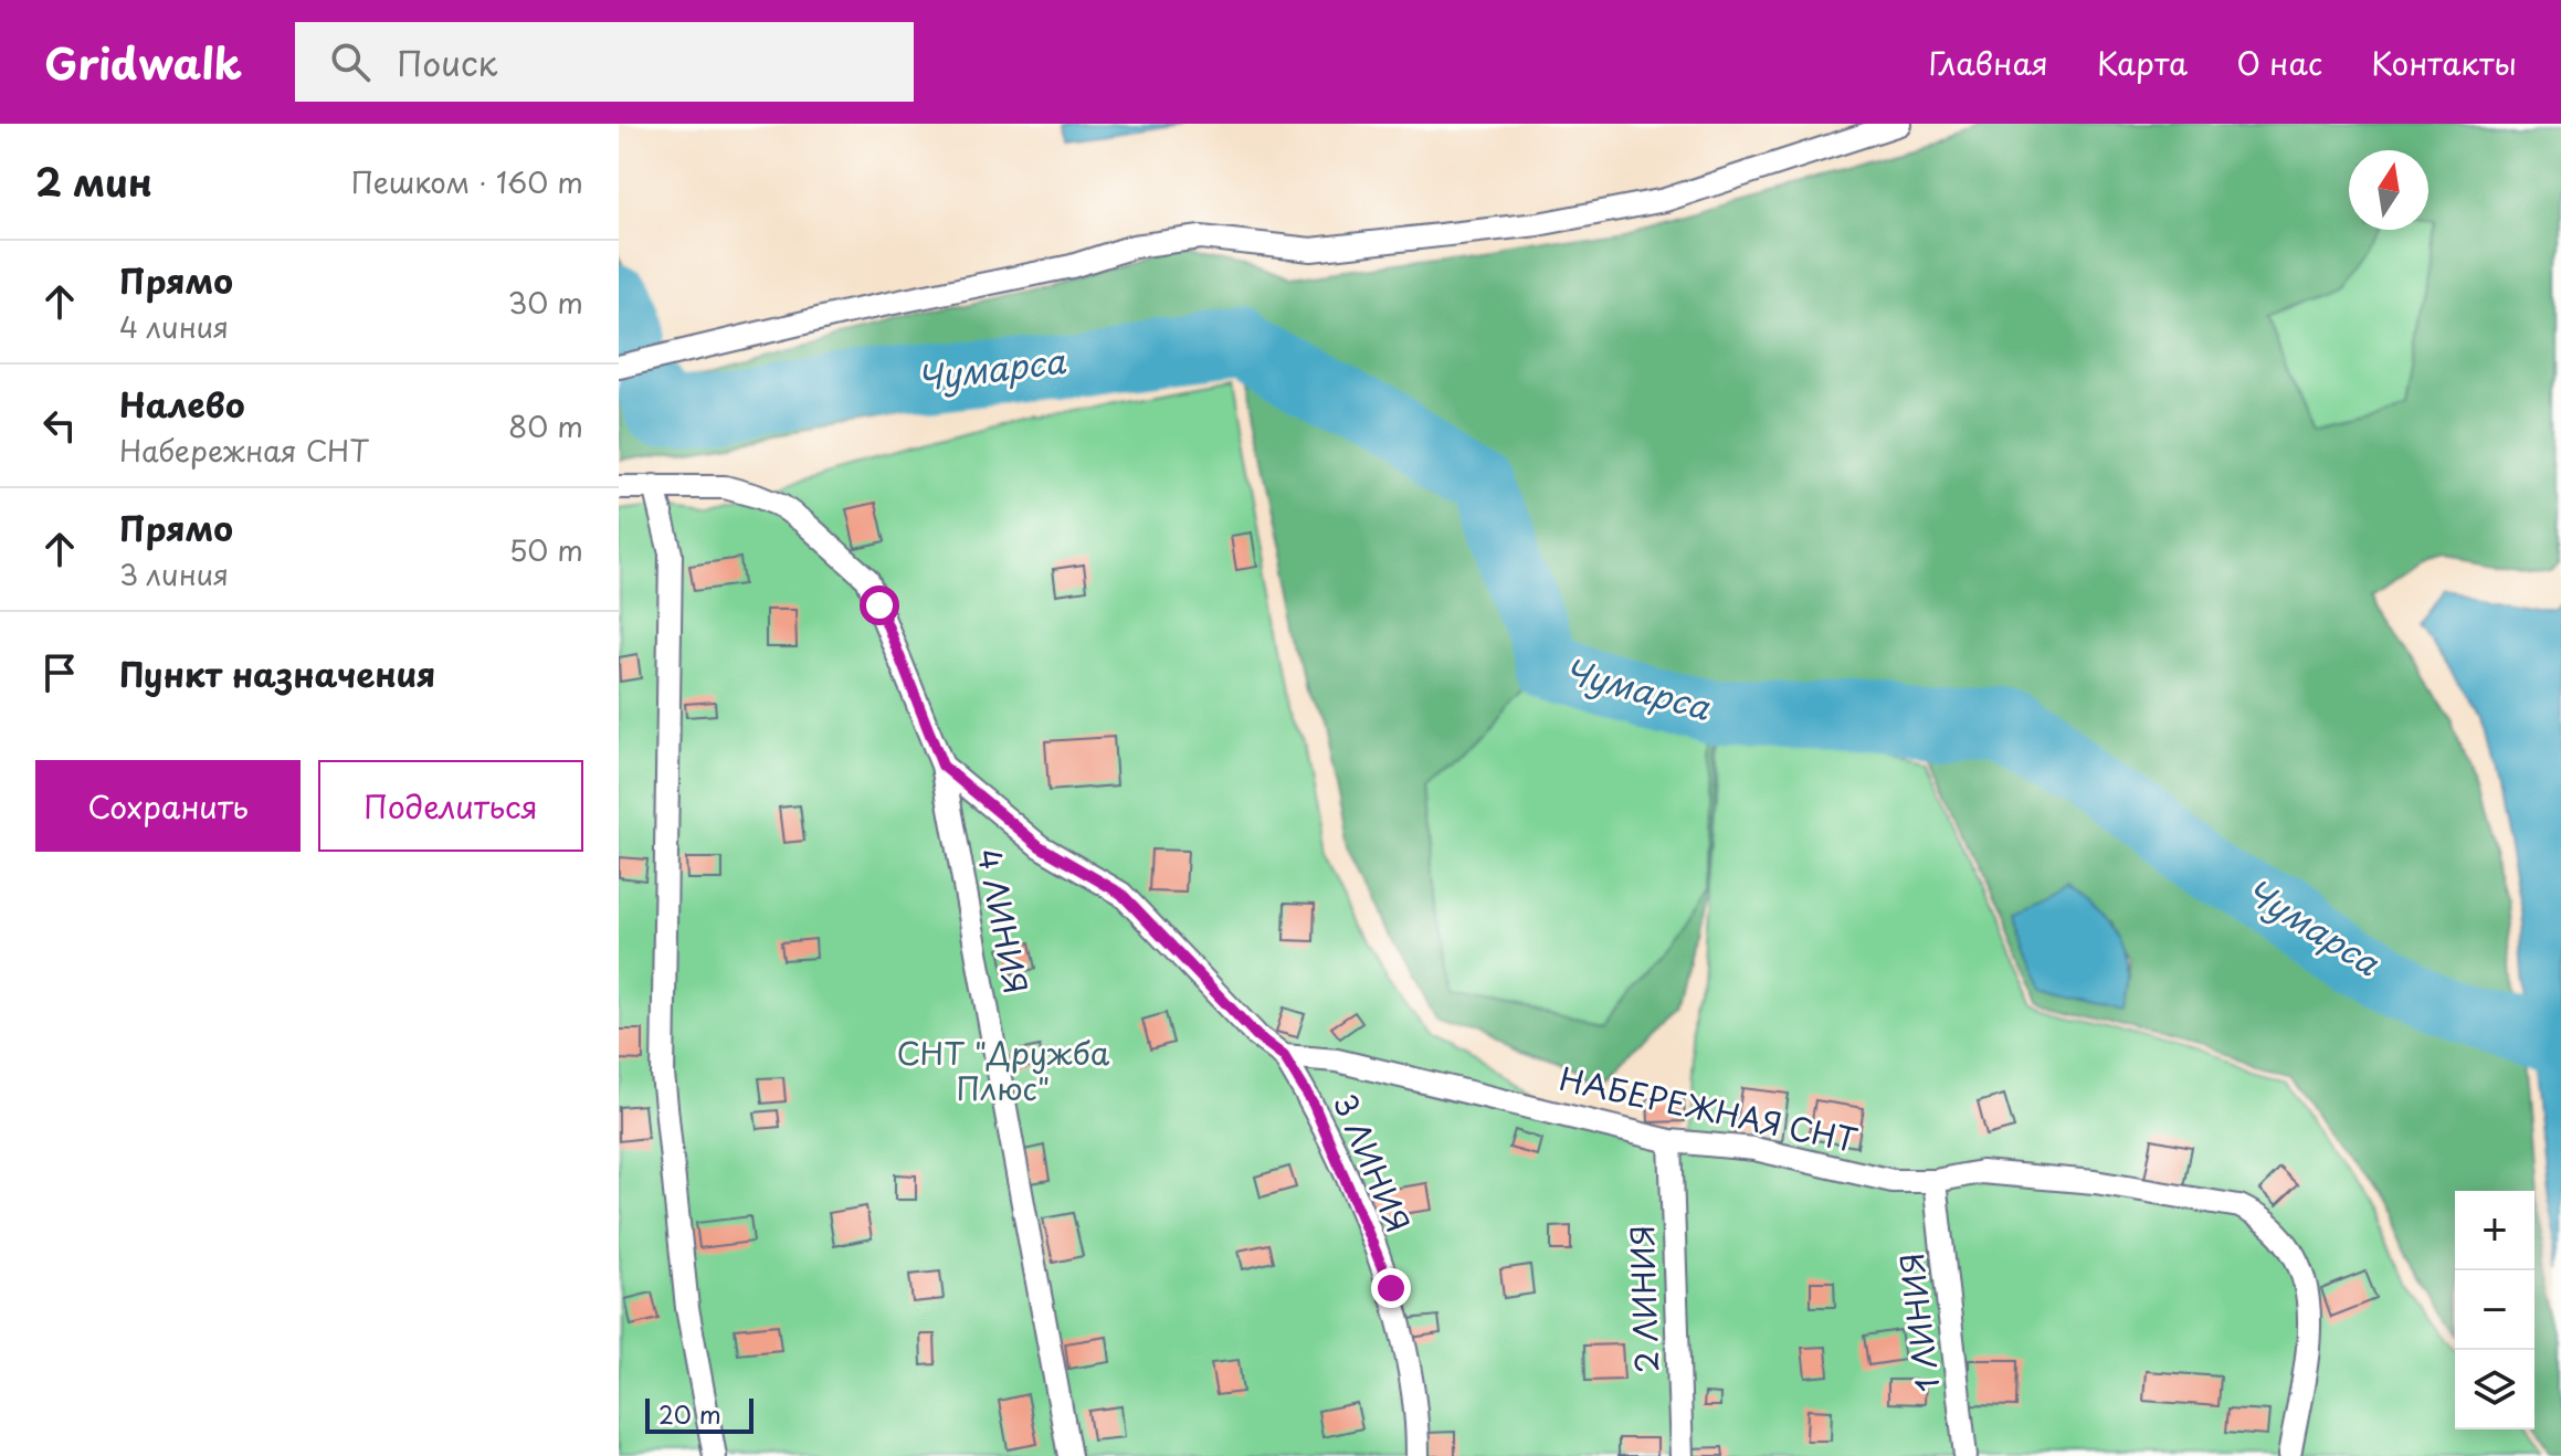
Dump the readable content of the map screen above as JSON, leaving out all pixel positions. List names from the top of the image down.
{
  "streets": {
    "lane": [
      "4 ЛИНИЯ",
      "НАБЕРЕЖНАЯ СНТ",
      "3 ЛИНИЯ",
      "2 ЛИНИЯ",
      "1 ЛИНИЯ"
    ]
  },
  "crossings": [
    ["НАБЕРЕЖНАЯ СНТ", "3 ЛИНИЯ"],
    ["НАБЕРЕЖНАЯ СНТ", "2 ЛИНИЯ"],
    ["НАБЕРЕЖНАЯ СНТ", "1 ЛИНИЯ"]
  ],
  "water": ["Чумарса"],
  "parks": ["СНТ \"Дружба Плюс\""],
  "scale_bar": "20 m",
  "north": "top",
  "page": {
    "header": "Gridwalk",
    "search": "Поиск",
    "nav": [
      "Главная",
      "Карта",
      "О нас",
      "Контакты"
    ],
    "heading": ["2 мин", "Пешком · 160 m"],
    "list": [
      ["Прямо", "4 линия", "30 m"],
      ["Налево", "Набережная СНТ", "80 m"],
      ["Прямо", "3 линия", "50 m"],
      "Пункт назначения"
    ],
    "buttons": ["Сохранить", "Поделиться"],
    "map_buttons": ["+", "−"],
    "scale": "20 m"
  }
}
